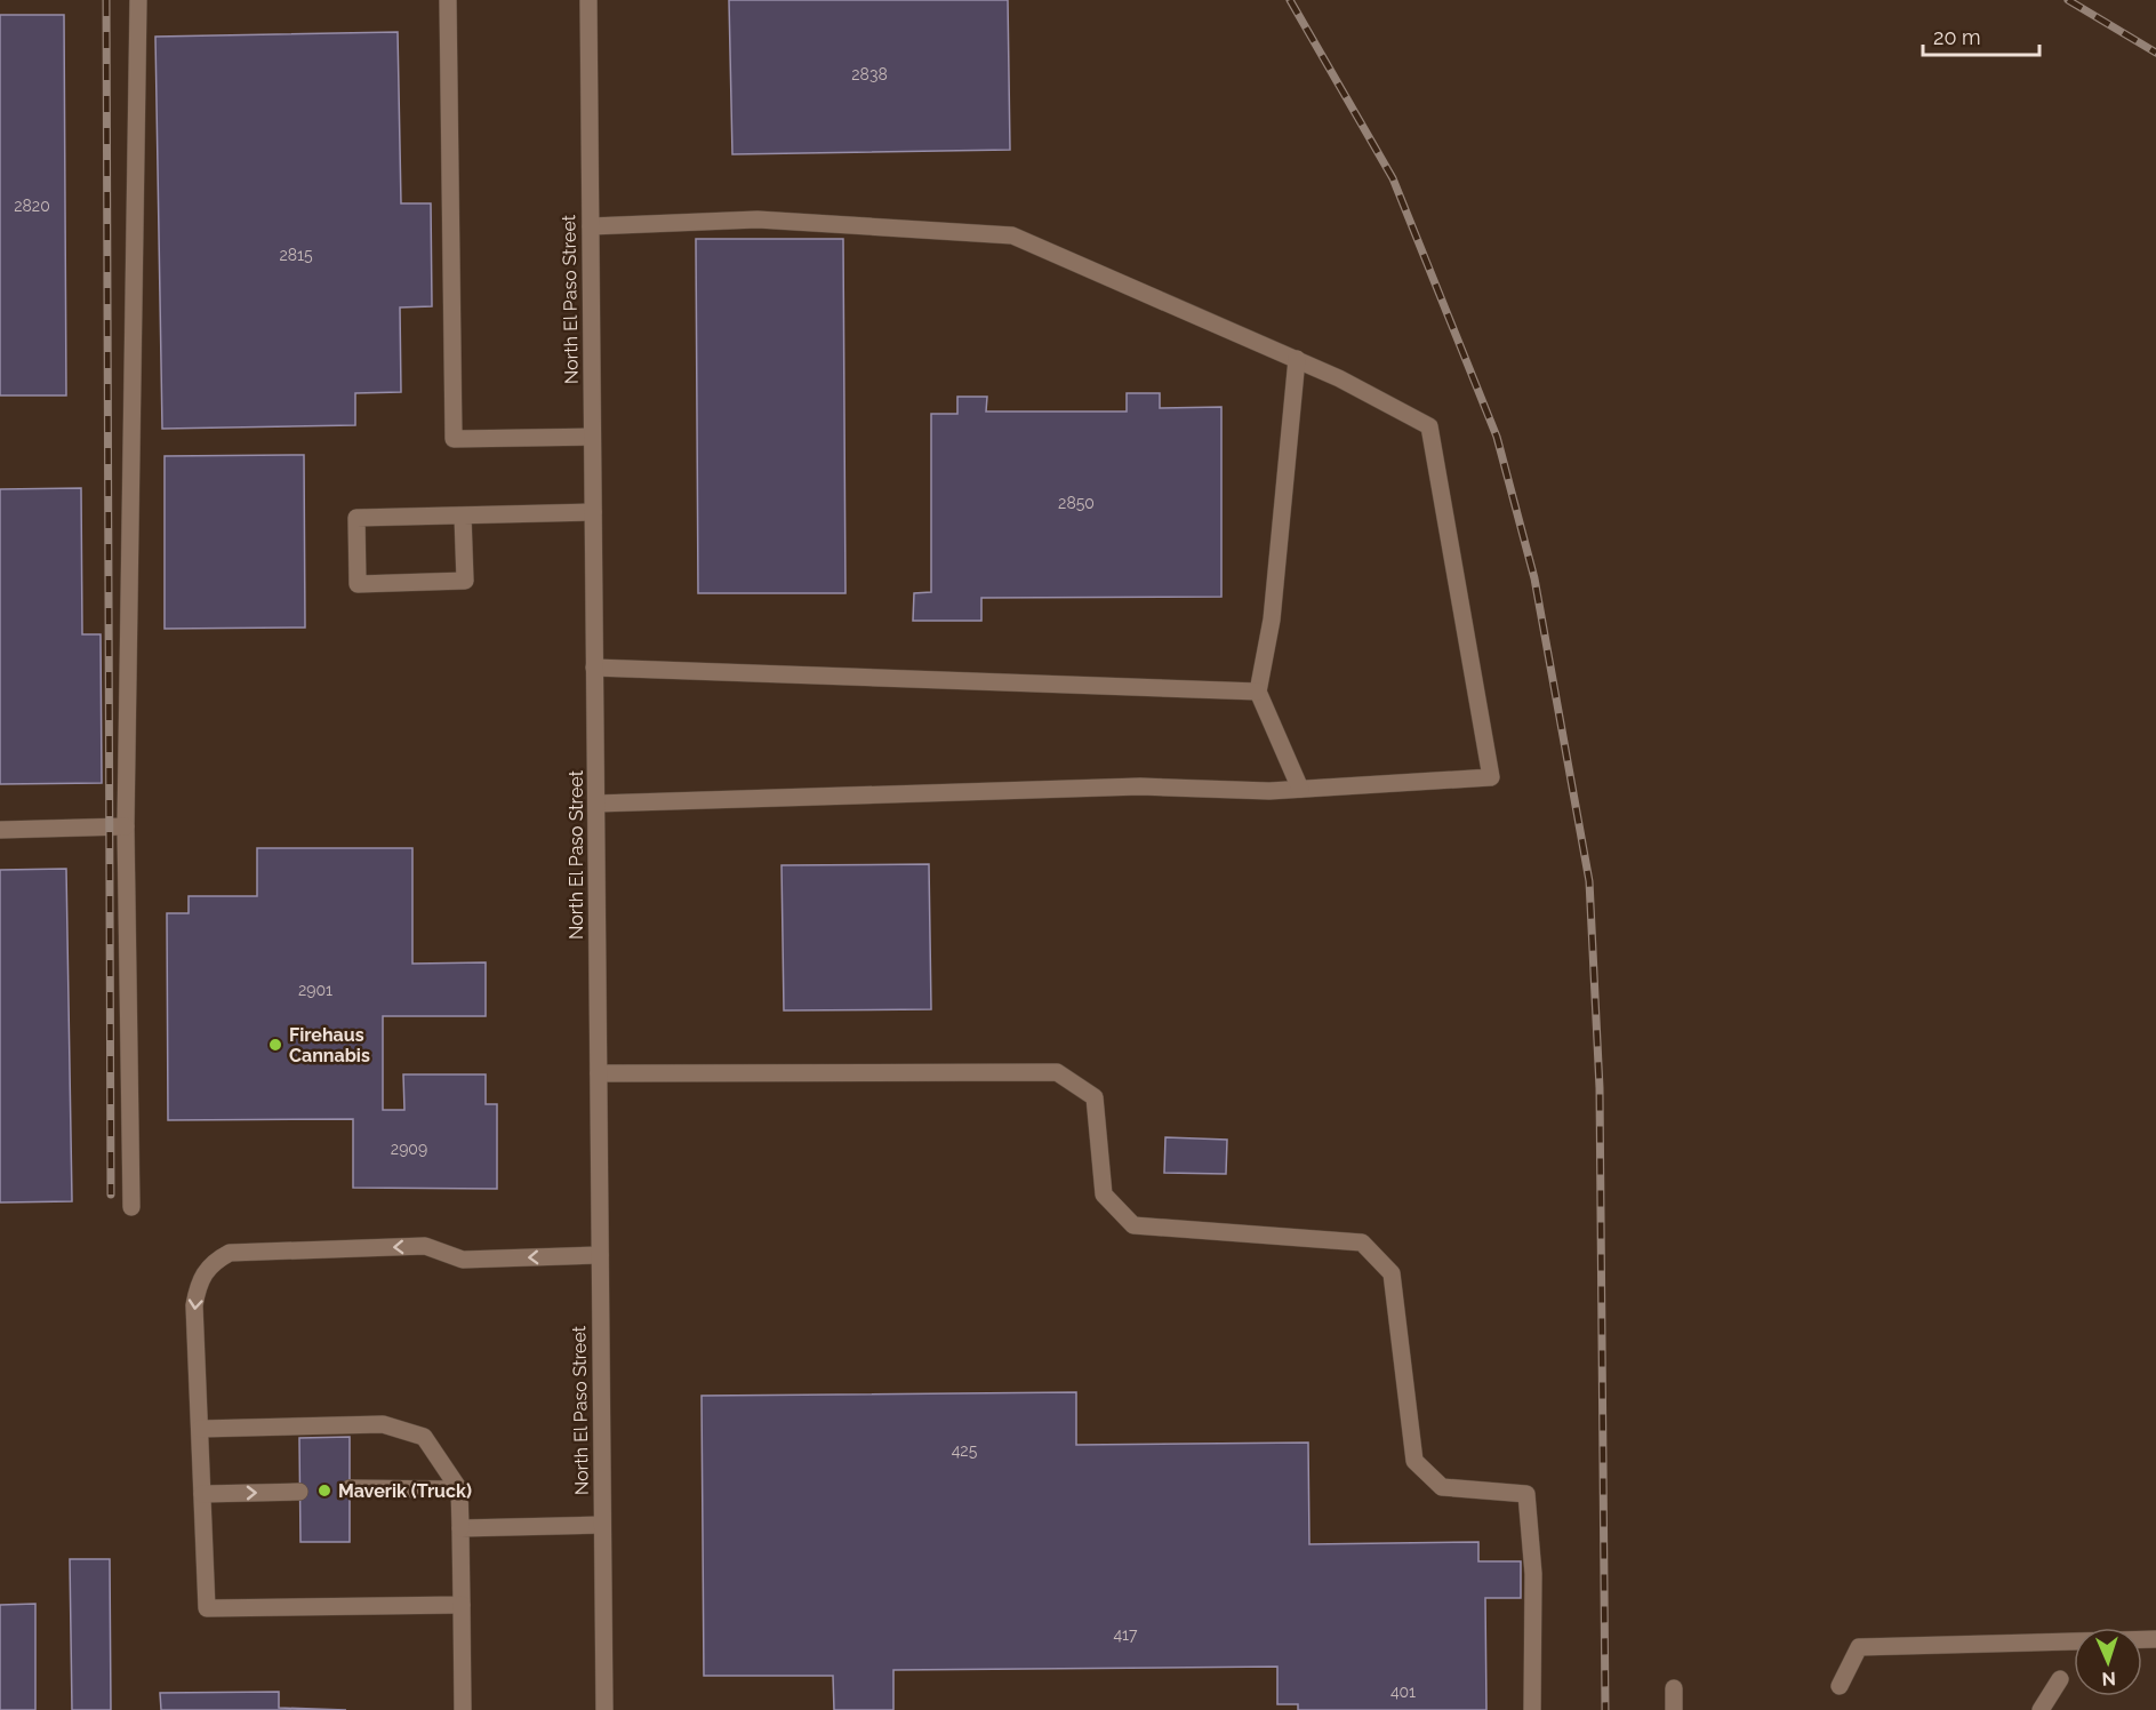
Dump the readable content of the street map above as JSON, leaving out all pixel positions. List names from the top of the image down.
{
  "streets": {
    "street": ["North El Paso Street"]
  },
  "places": ["Firehaus Cannabis", "Maverik (Truck)"],
  "house_numbers": [
    "2838",
    "2820",
    "2815",
    "2850",
    "2901",
    "2909",
    "425",
    "417",
    "401"
  ],
  "scale_bar": "20 m",
  "north": "bottom"
}
